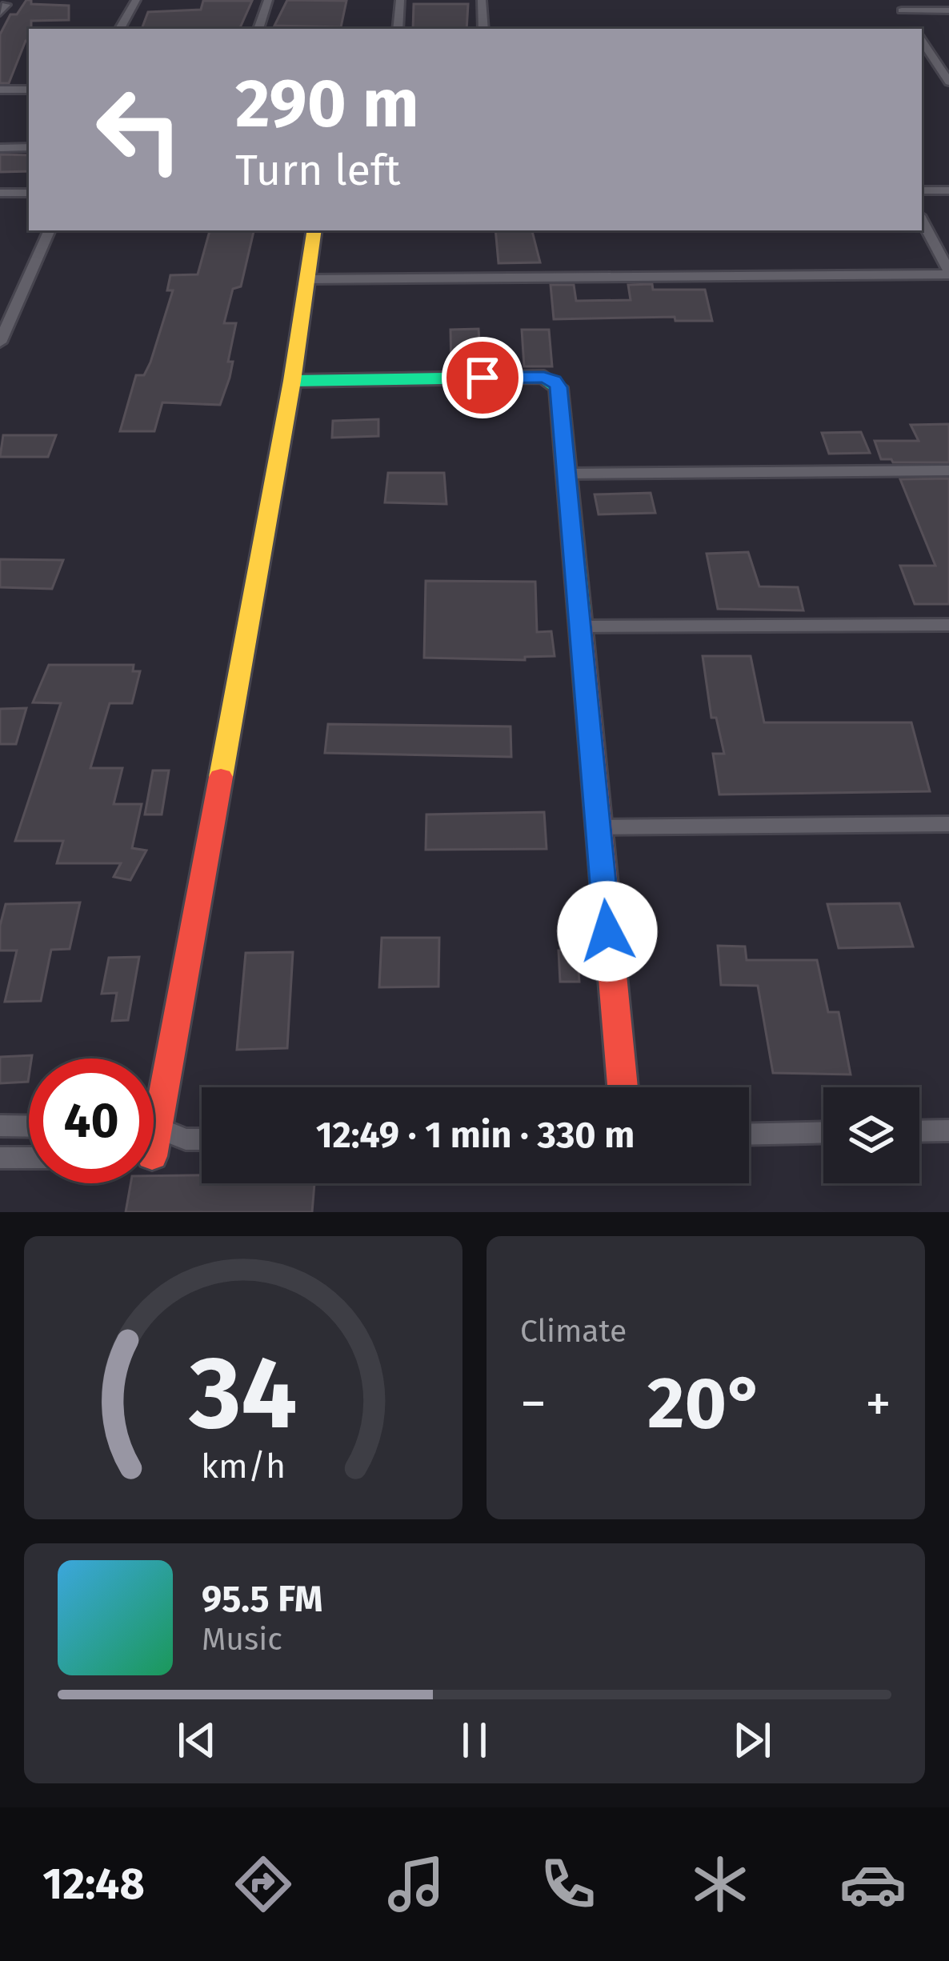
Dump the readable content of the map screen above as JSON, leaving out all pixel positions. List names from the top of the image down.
{
  "page": {
    "turn": ["290 m", "Turn left"],
    "limit": "40",
    "trip": "12:49 · 1 min · 330 m",
    "tile": "Climate",
    "heat": ["−", "20°", "+"],
    "song": ["95.5 FM", "Music"],
    "tabs": "12:48",
    "gauge": ["34", "km/h"]
  }
}
